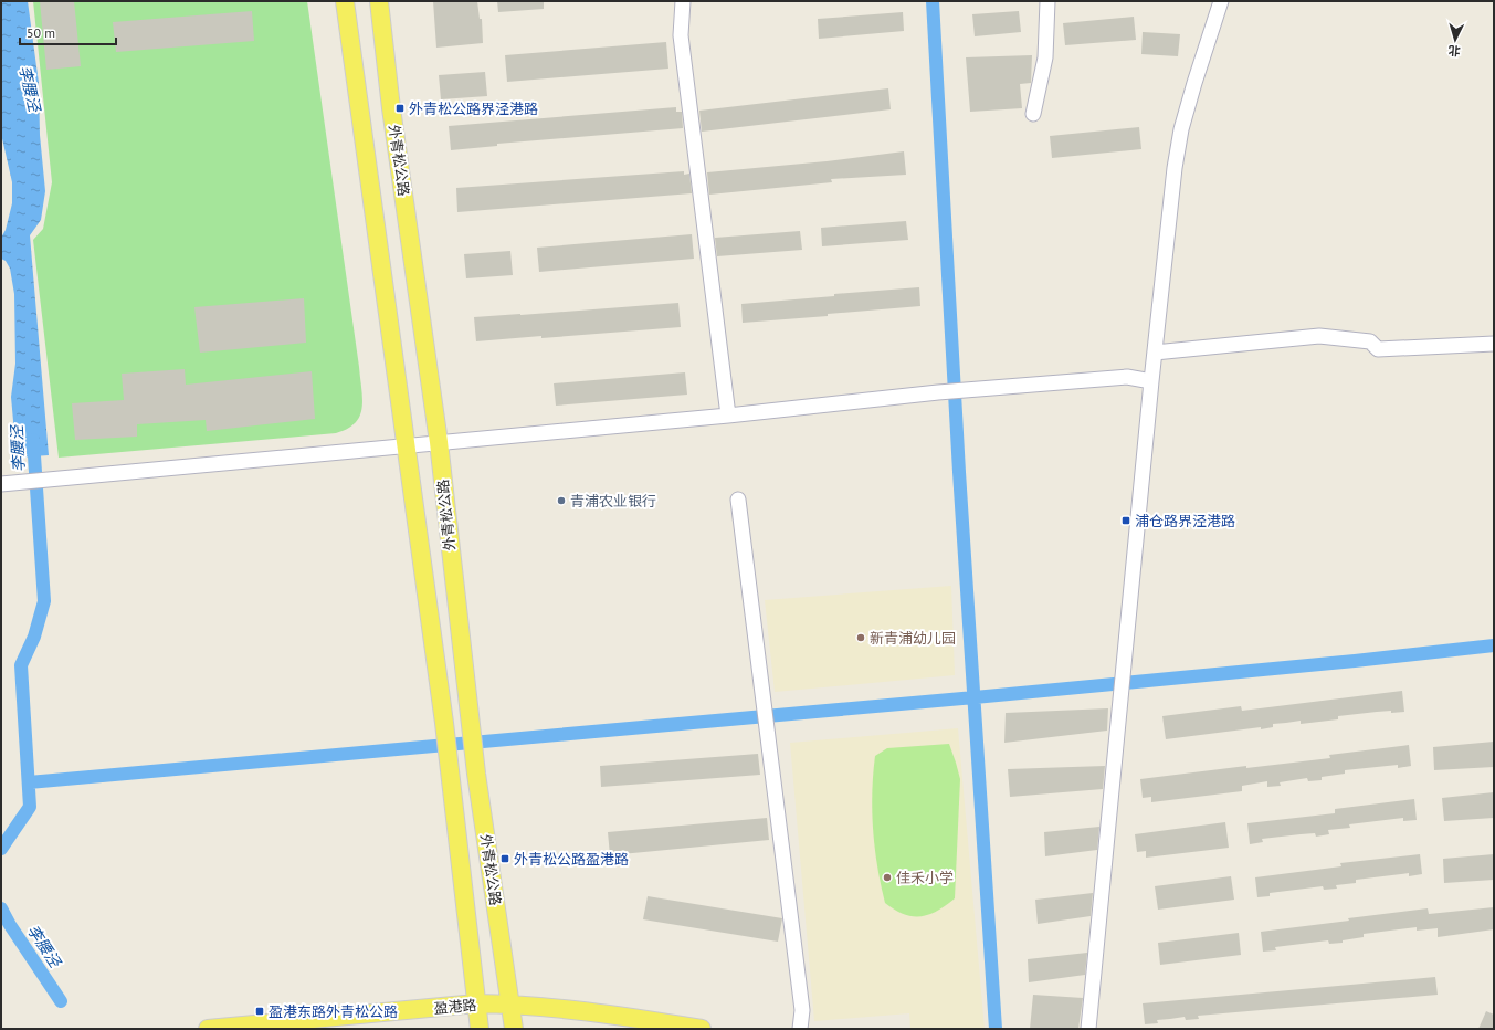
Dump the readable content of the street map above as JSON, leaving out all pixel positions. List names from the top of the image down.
{
  "streets": {
    "main road": ["外青松公路", "盈港路"]
  },
  "crossings": [
    ["外青松公路", "盈港路"]
  ],
  "water": ["李腰泾"],
  "places": {
    "transit": [
      "外青松公路界泾港路",
      "浦仓路界泾港路",
      "外青松公路盈港路",
      "盈港东路外青松公路"
    ],
    "other": ["青浦农业银行", "新青浦幼儿园", "佳禾小学"]
  },
  "scale_bar": "50 m",
  "north": "bottom"
}
